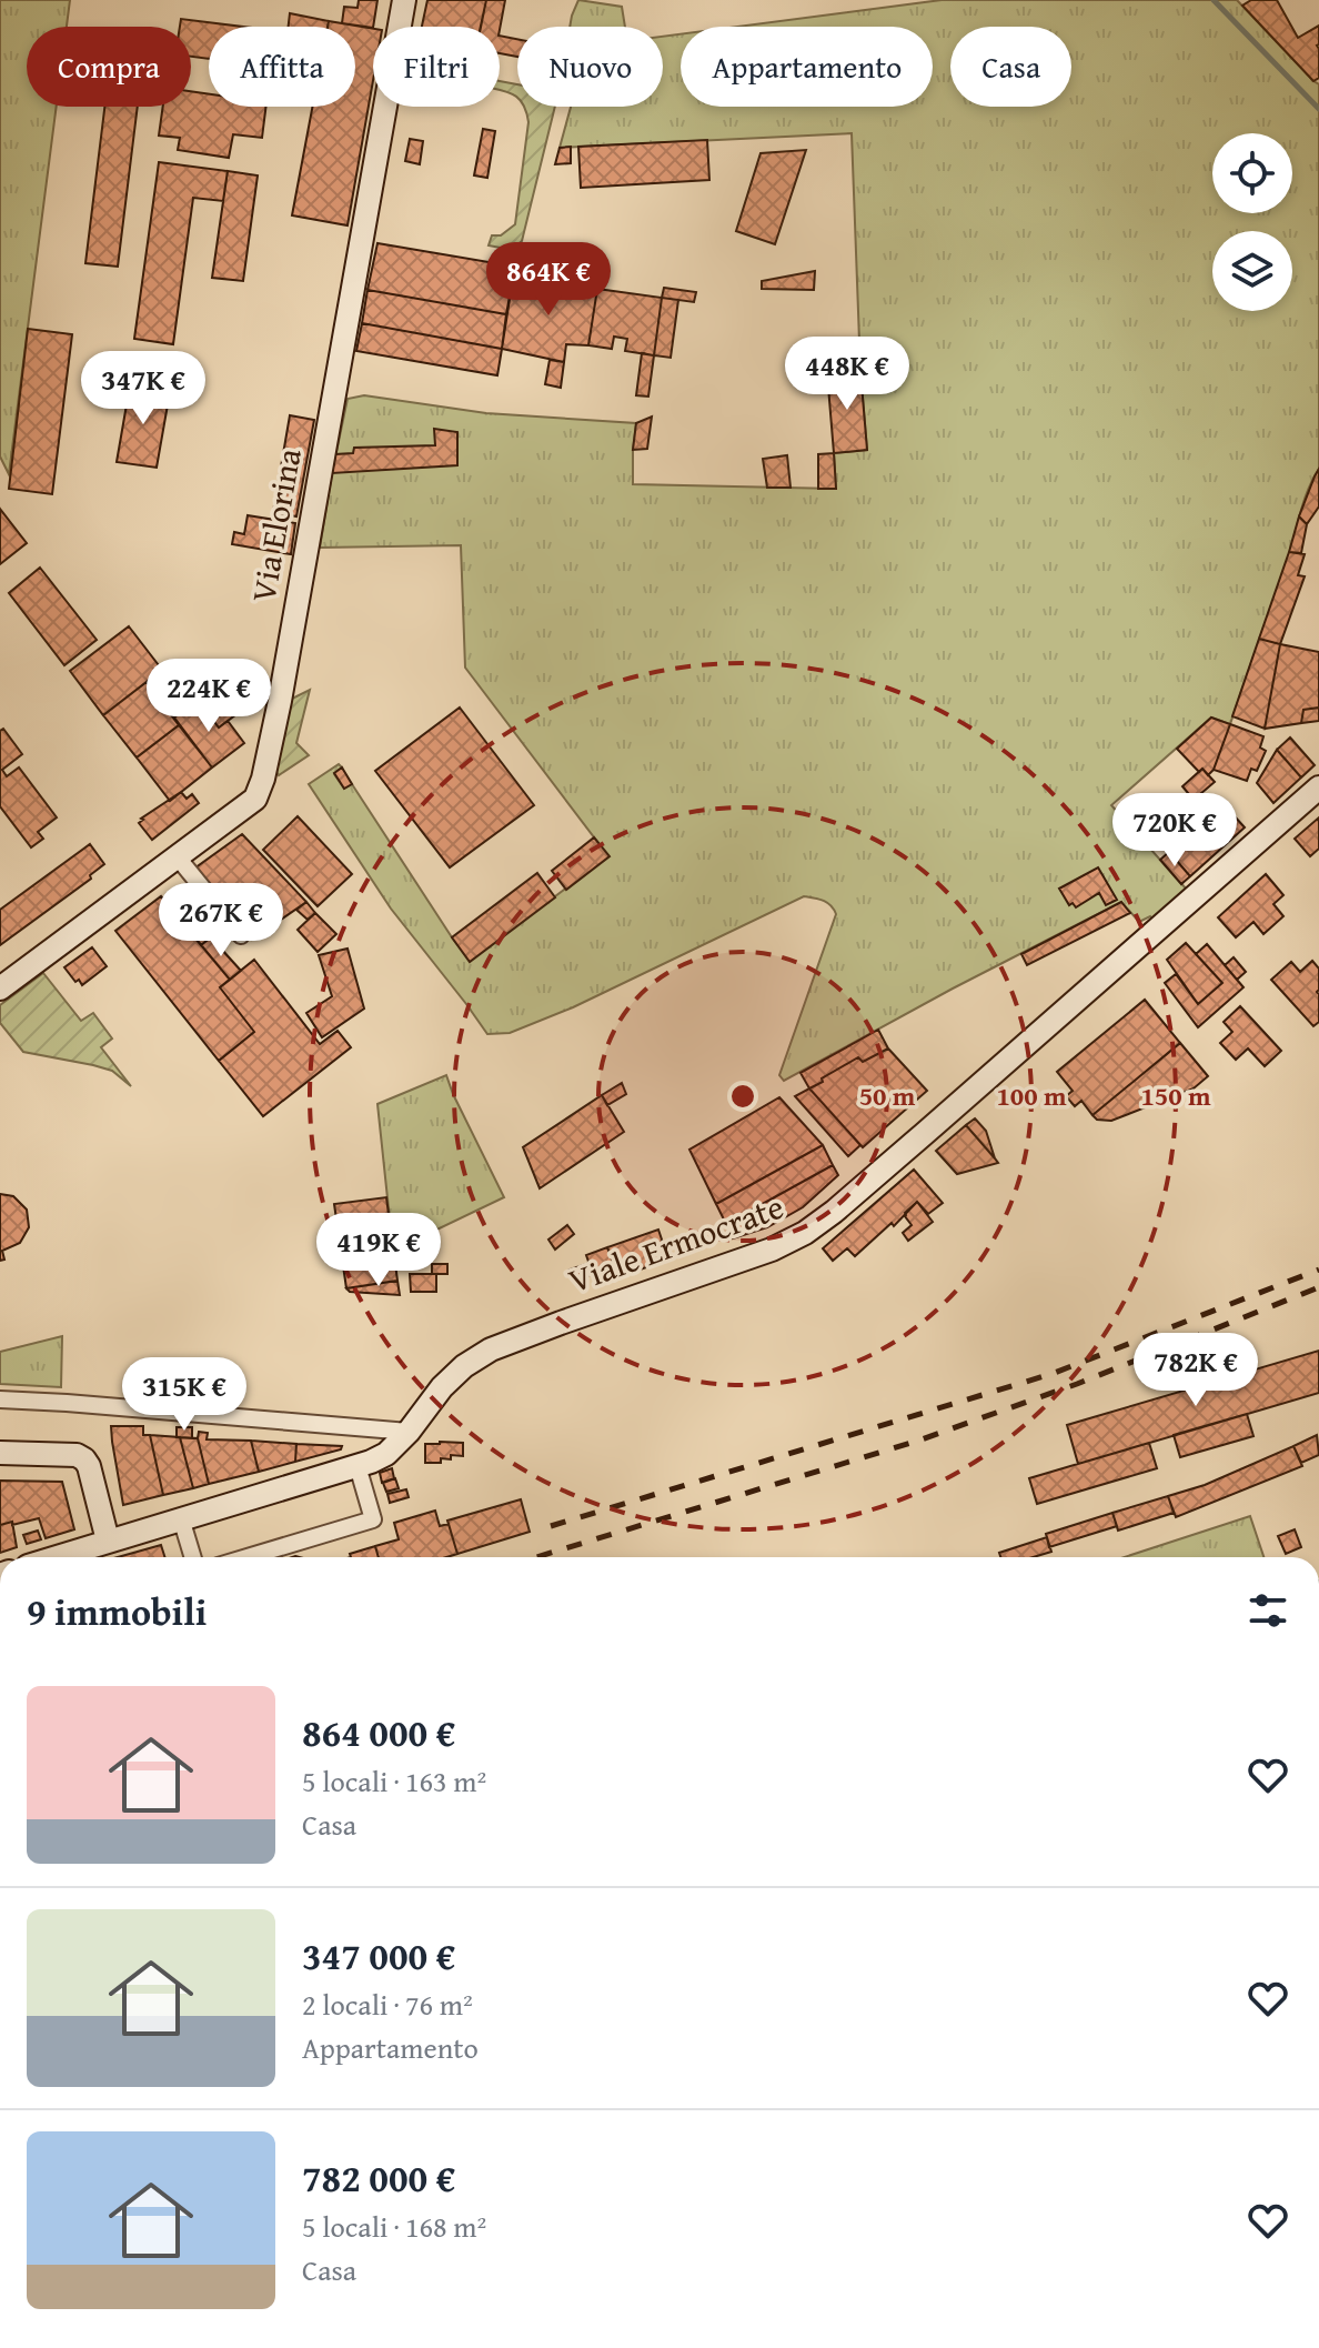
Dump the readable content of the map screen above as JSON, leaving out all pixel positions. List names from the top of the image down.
{
  "streets": {
    "main road": ["Via Elorina", "Viale Ermocrate"]
  },
  "page": {
    "chip": [
      "Compra",
      "Affitta",
      "Filtri",
      "Nuovo",
      "Appartamento",
      "Casa"
    ],
    "price": [
      "864K €",
      "448K €",
      "347K €",
      "224K €",
      "720K €",
      "267K €",
      "419K €",
      "782K €",
      "315K €"
    ],
    "heading": "9 immobili",
    "list": [
      {
        "name": "864 000 €",
        "note": "5 locali · 163 m² · Casa"
      },
      {
        "name": "347 000 €",
        "note": "2 locali · 76 m² · Appartamento"
      },
      {
        "name": "782 000 €",
        "note": "5 locali · 168 m² · Casa"
      }
    ]
  },
  "rings": ["50 m", "100 m", "150 m"]
}
